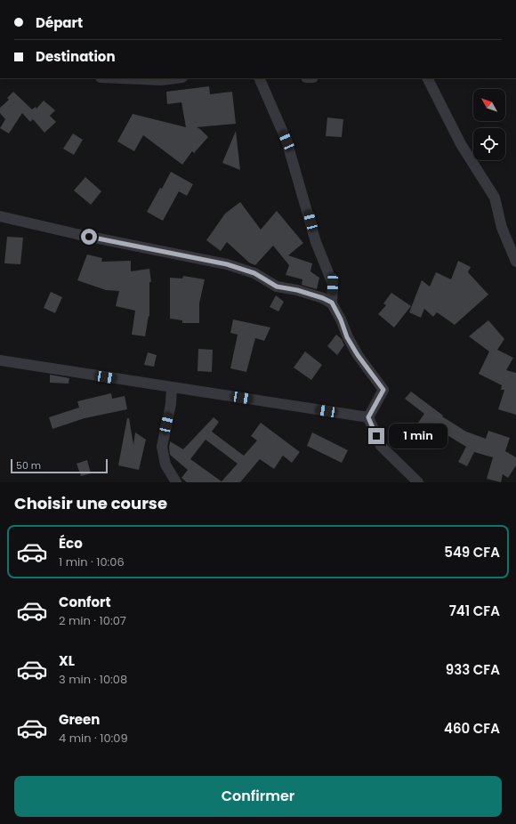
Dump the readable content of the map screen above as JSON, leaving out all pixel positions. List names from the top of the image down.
{
  "scale_bar": "50 m",
  "north": "top left",
  "page": {
    "banner": ["Départ", "Destination"],
    "bubble": "1 min",
    "scale": "50 m",
    "heading": "Choisir une course",
    "list": [
      {
        "name": "Éco",
        "note": "1 min · 10:06",
        "value": "549 CFA"
      },
      {
        "name": "Confort",
        "note": "2 min · 10:07",
        "value": "741 CFA"
      },
      {
        "name": "XL",
        "note": "3 min · 10:08",
        "value": "933 CFA"
      },
      {
        "name": "Green",
        "note": "4 min · 10:09",
        "value": "460 CFA"
      }
    ],
    "buttons": "Confirmer"
  }
}
